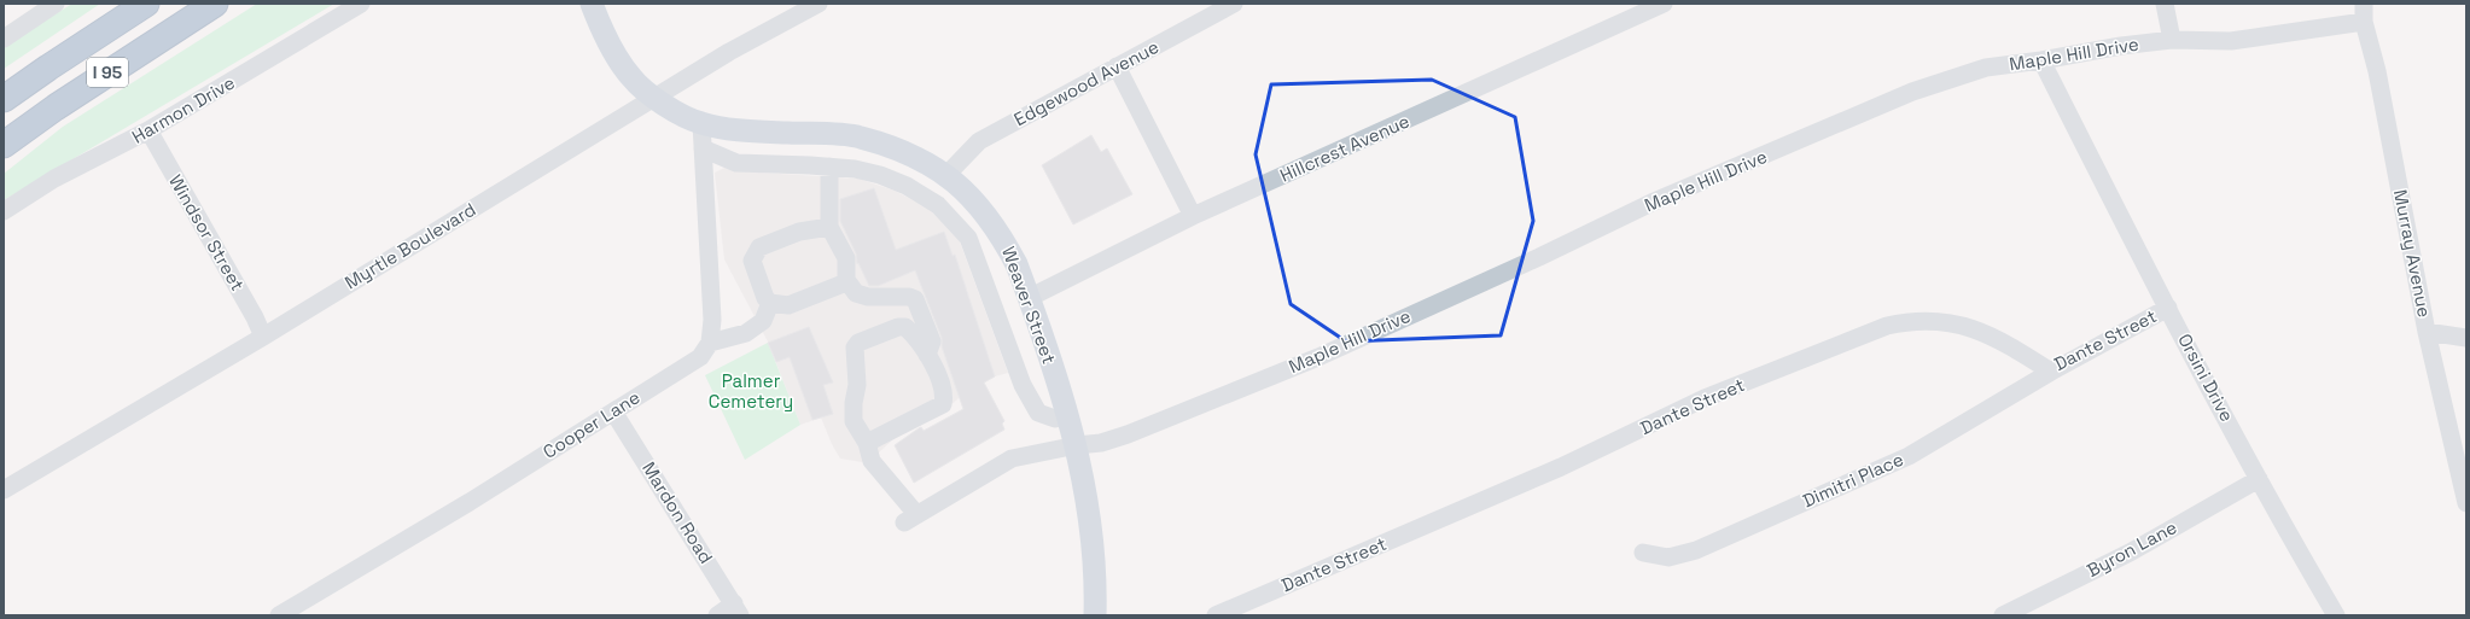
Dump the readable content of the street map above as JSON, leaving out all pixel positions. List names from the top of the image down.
{
  "streets": {
    "highway": ["I 95"],
    "main road": ["Weaver Street"],
    "street": [
      "Maple Hill Drive",
      "Edgewood Avenue",
      "Harmon Drive",
      "Hillcrest Avenue",
      "Windsor Street",
      "Myrtle Boulevard",
      "Murray Avenue",
      "Dante Street",
      "Orsini Drive",
      "Cooper Lane",
      "Dimitri Place",
      "Mardon Road",
      "Byron Lane"
    ]
  },
  "crossings": [
    ["Maple Hill Drive", "Murray Avenue"],
    ["Maple Hill Drive", "Weaver Street"],
    ["Maple Hill Drive", "Orsini Drive"],
    ["Edgewood Avenue", "Weaver Street"],
    ["Harmon Drive", "Windsor Street"],
    ["Hillcrest Avenue", "Weaver Street"],
    ["Windsor Street", "Myrtle Boulevard"],
    ["Myrtle Boulevard", "Weaver Street"],
    ["Dante Street", "Orsini Drive"],
    ["Dante Street", "Dimitri Place"],
    ["Orsini Drive", "Byron Lane"],
    ["Cooper Lane", "Mardon Road"]
  ],
  "parks": ["Palmer Cemetery"]
}
